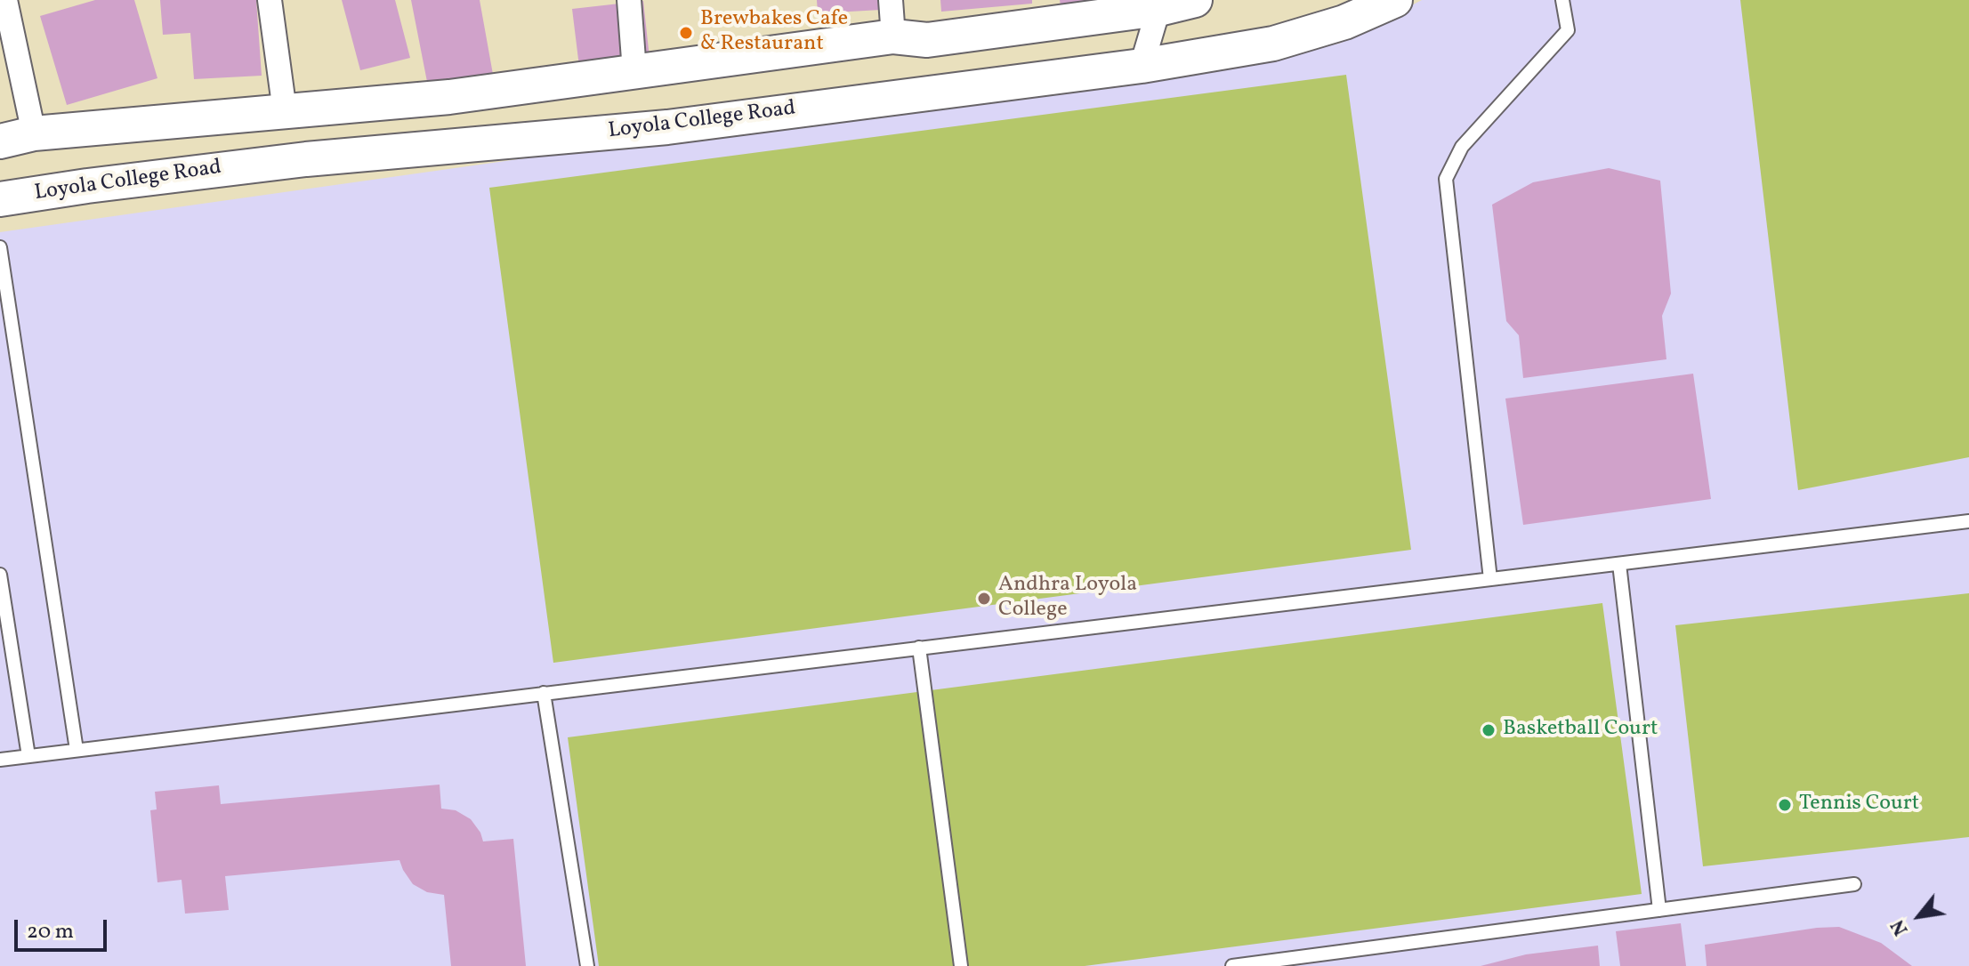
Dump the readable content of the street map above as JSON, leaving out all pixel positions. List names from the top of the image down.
{
  "streets": {
    "street": ["Loyola College Road"]
  },
  "places": [
    "Brewbakes Cafe & Restaurant",
    "Andhra Loyola College",
    "Basketball Court",
    "Tennis Court"
  ],
  "scale_bar": "20 m",
  "north": "bottom left"
}
